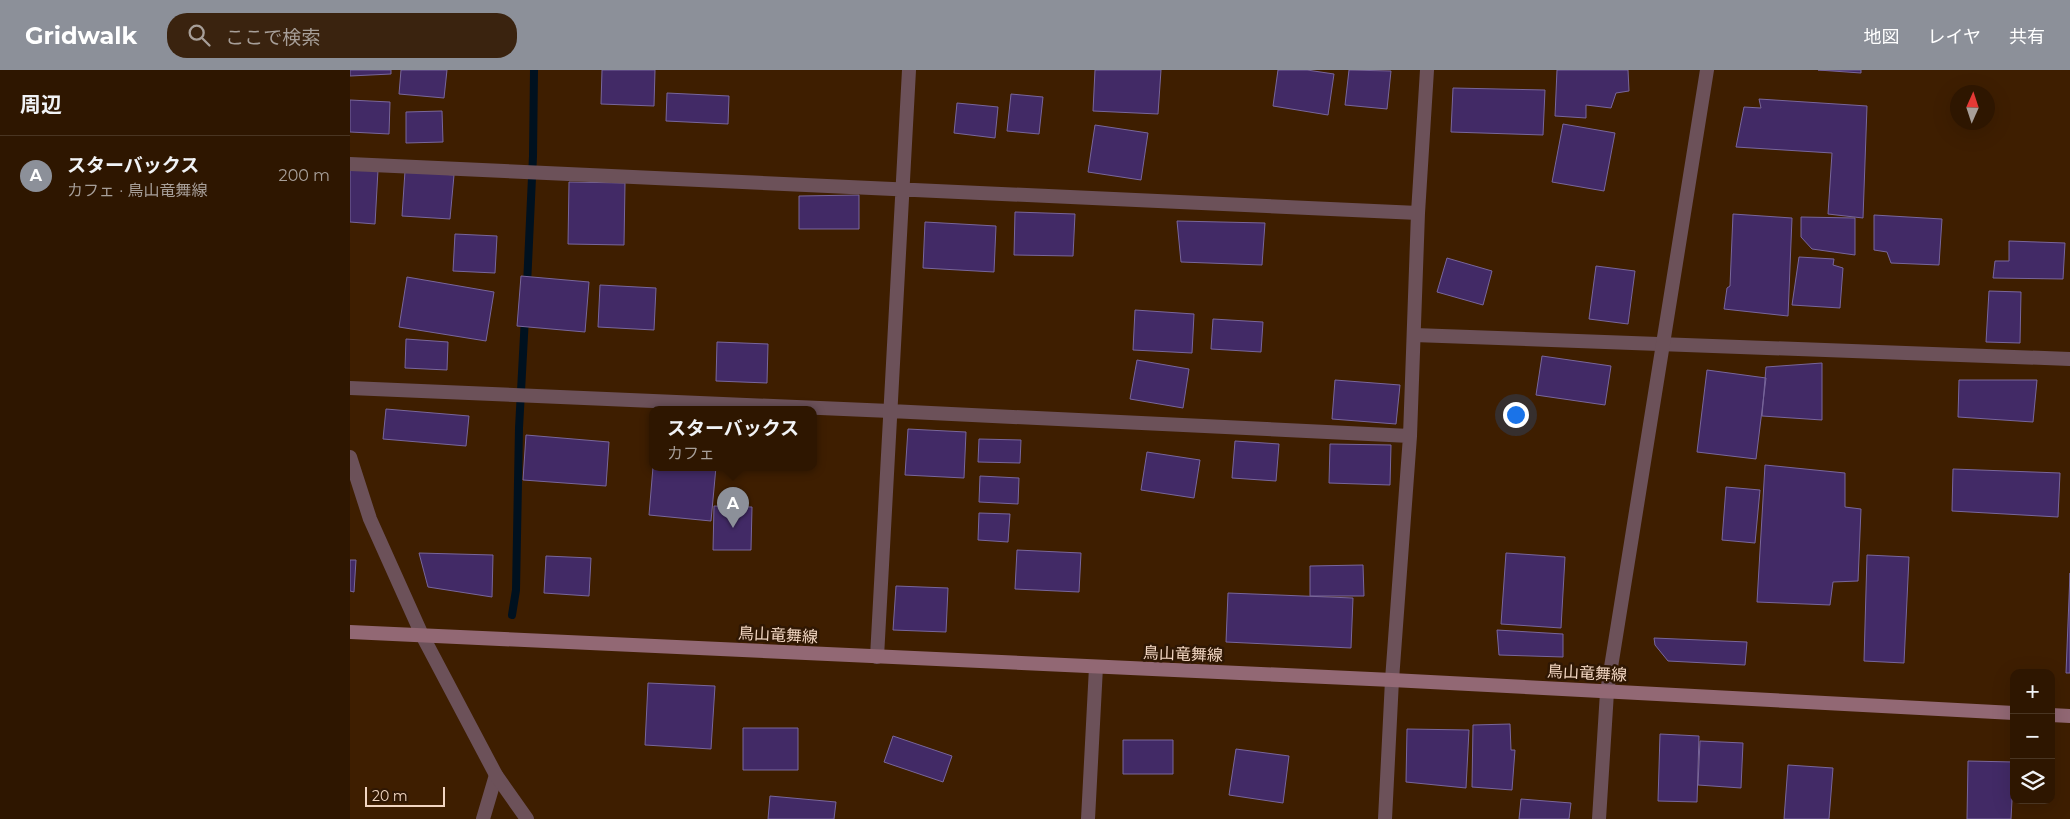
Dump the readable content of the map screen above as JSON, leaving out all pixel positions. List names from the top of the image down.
{
  "streets": {
    "main road": ["鳥山竜舞線"]
  },
  "scale_bar": "20 m",
  "north": "top",
  "page": {
    "header": "Gridwalk",
    "search": "ここで検索",
    "nav": ["地図", "レイヤ", "共有"],
    "heading": "周辺",
    "list": [
      {
        "mark": "A",
        "name": "スターバックス",
        "note": "カフェ · 鳥山竜舞線",
        "value": "200 m"
      }
    ],
    "popup": ["スターバックス", "カフェ"],
    "pins": "A",
    "map_buttons": ["+", "−"],
    "scale": "20 m"
  }
}
